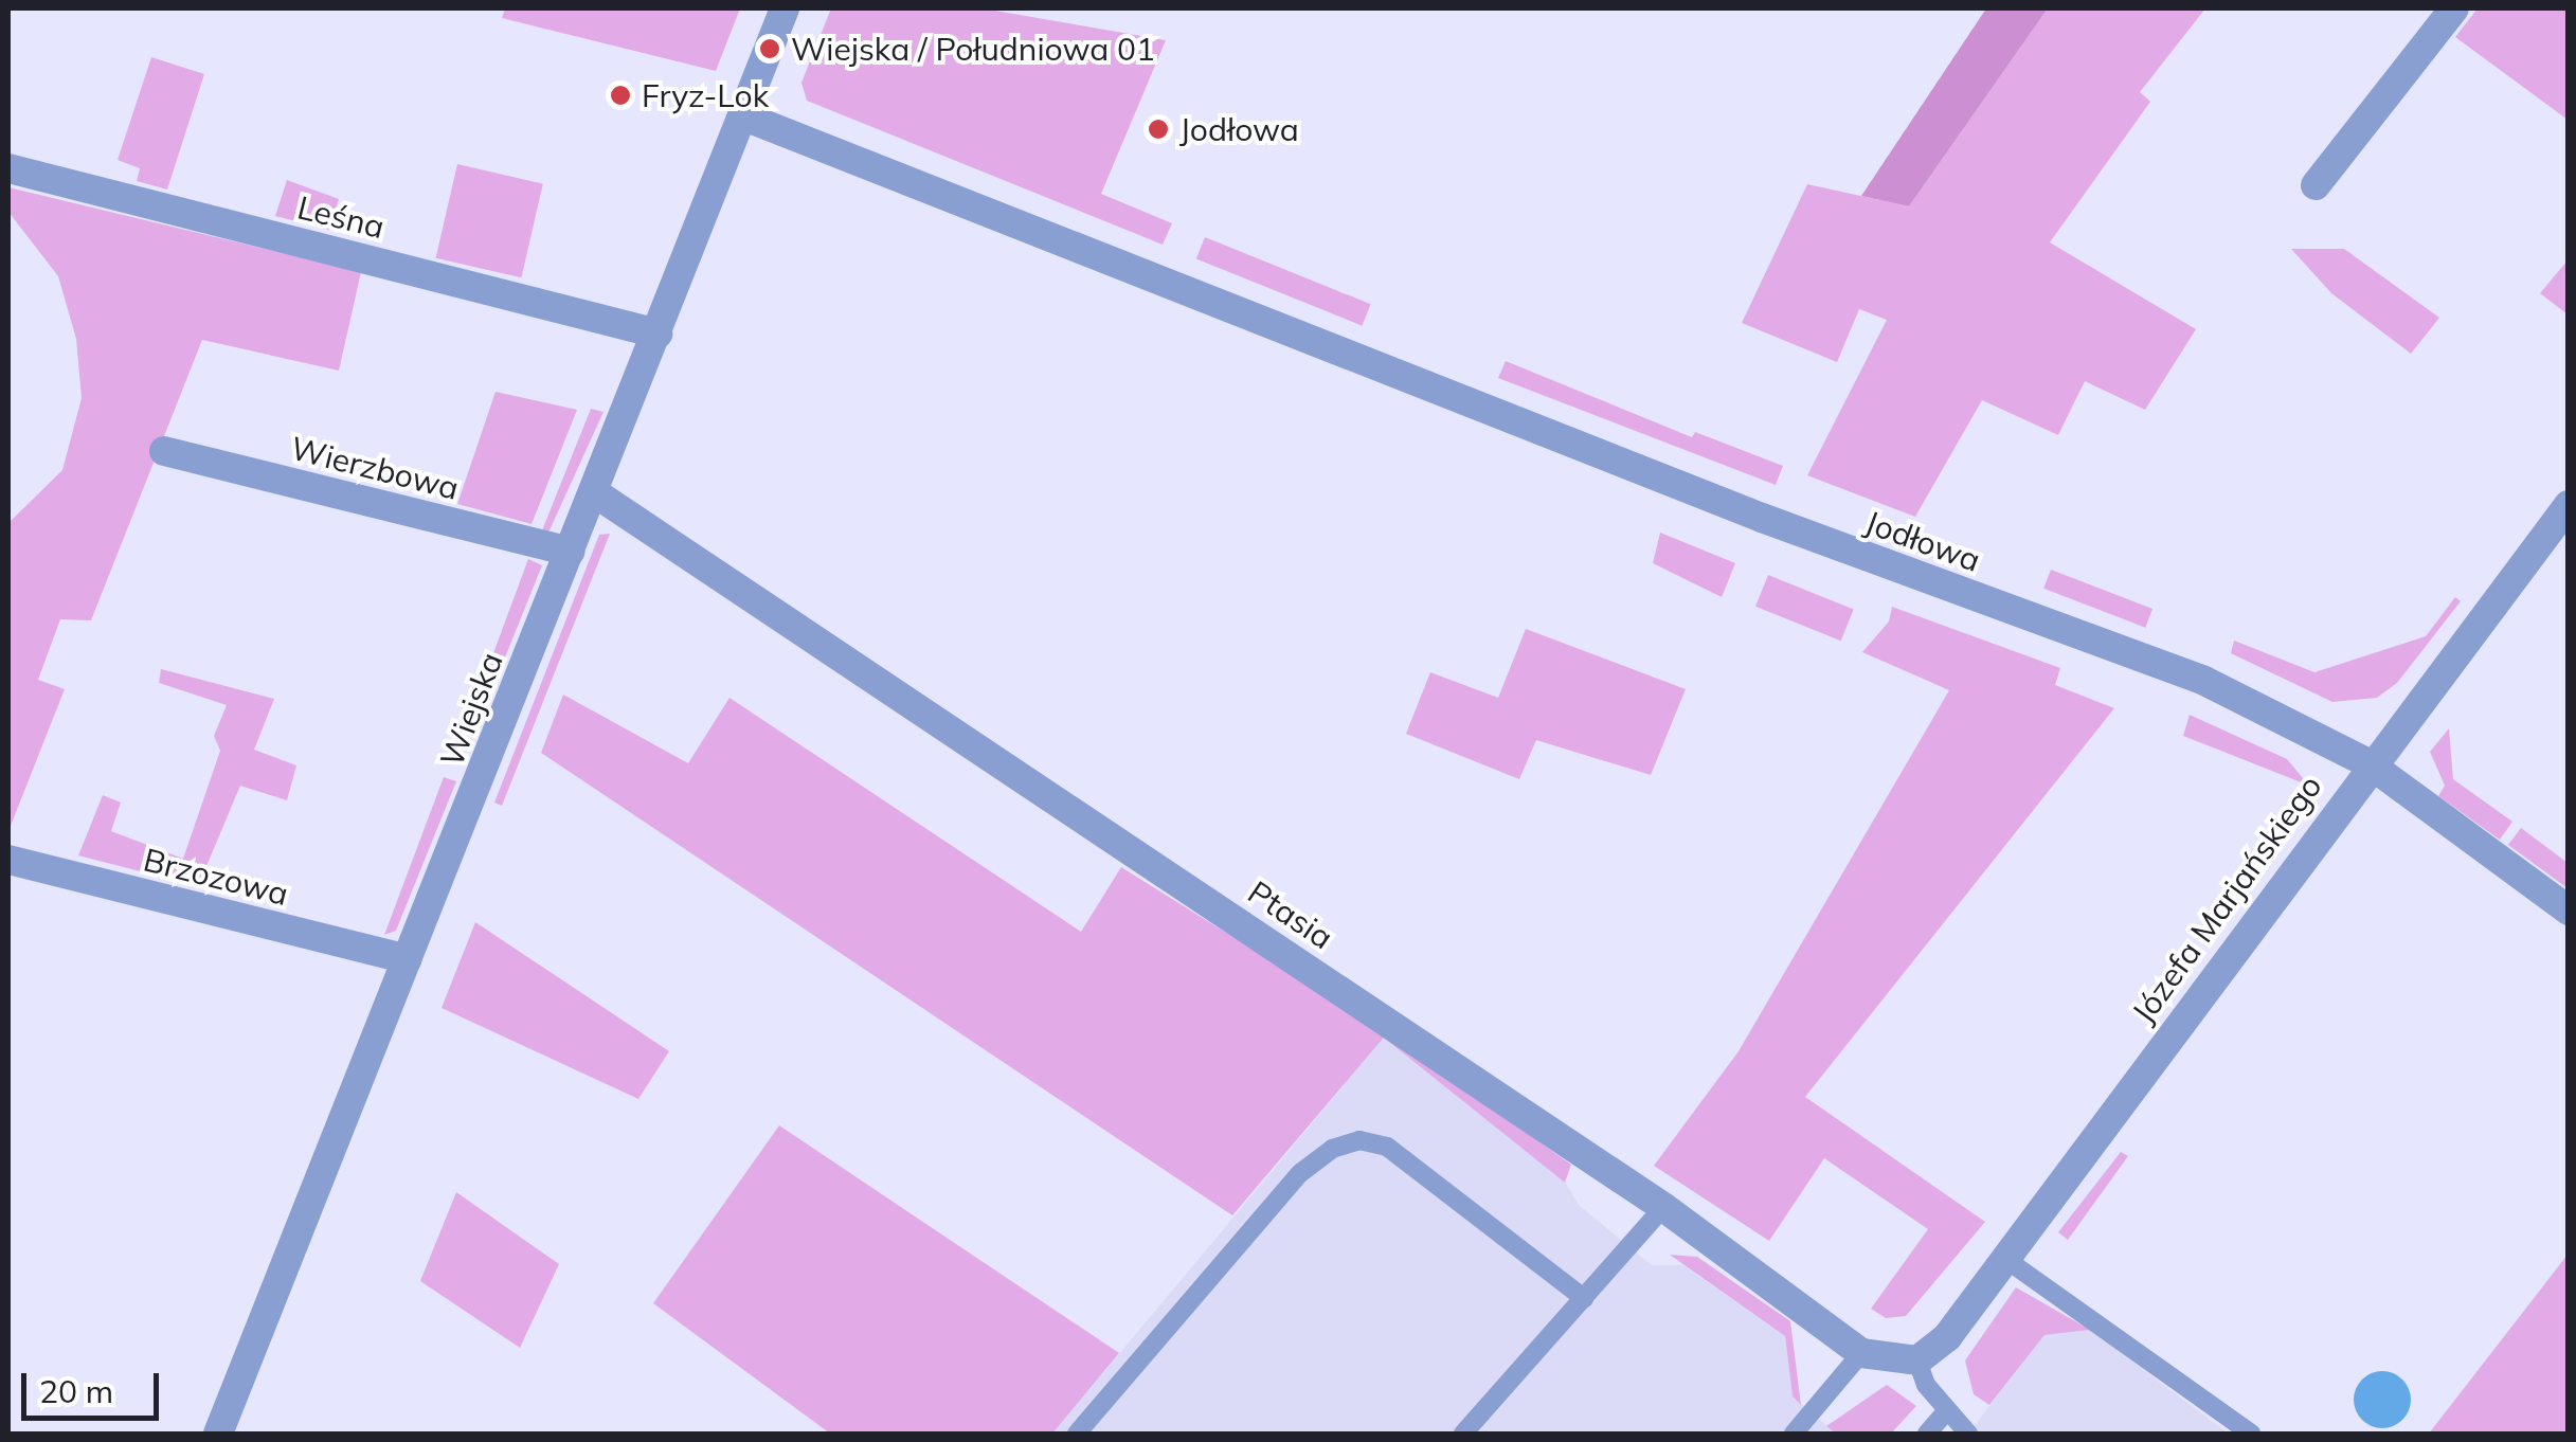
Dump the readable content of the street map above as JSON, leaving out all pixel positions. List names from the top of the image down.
{
  "streets": {
    "street": [
      "Leśna",
      "Wierzbowa",
      "Jodłowa",
      "Wiejska",
      "Brzozowa",
      "Józefa Marjańskiego",
      "Ptasia"
    ]
  },
  "crossings": [
    ["Leśna", "Wiejska"],
    ["Wierzbowa", "Wiejska"],
    ["Jodłowa", "Wiejska"],
    ["Jodłowa", "Józefa Marjańskiego"],
    ["Wiejska", "Brzozowa"],
    ["Wiejska", "Ptasia"],
    ["Józefa Marjańskiego", "Ptasia"]
  ],
  "places": ["Wiejska / Południowa 01", "Fryz-Lok", "Jodłowa"],
  "scale_bar": "20 m"
}
